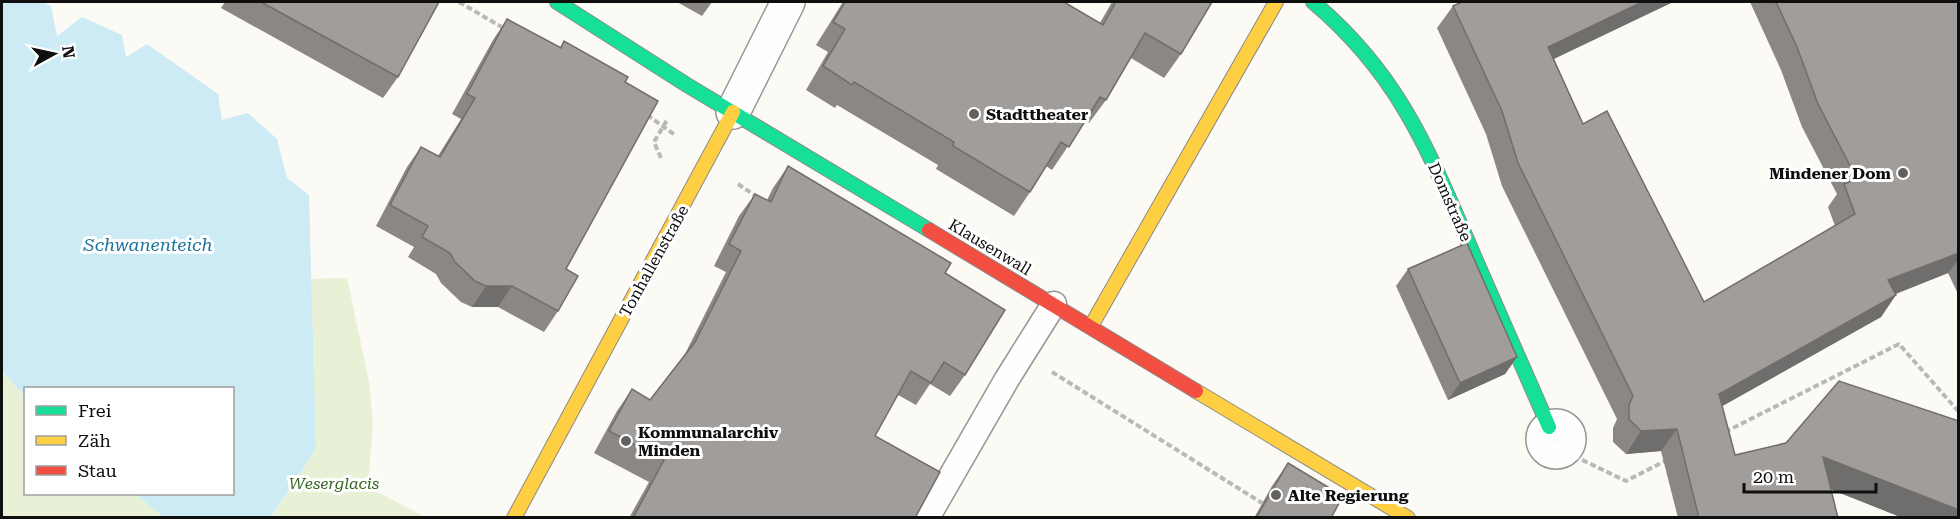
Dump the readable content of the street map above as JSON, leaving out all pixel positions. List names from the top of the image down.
{
  "streets": {
    "street": ["Domstraße", "Klausenwall", "Tonhallenstraße"]
  },
  "crossings": [
    ["Klausenwall", "Tonhallenstraße"]
  ],
  "water": ["Schwanenteich"],
  "parks": ["Weserglacis"],
  "places": [
    "Stadttheater",
    "Mindener Dom",
    "Kommunalarchiv Minden",
    "Alte Regierung"
  ],
  "legend": ["Frei", "Zäh", "Stau"],
  "scale_bar": "20 m",
  "north": "right"
}
